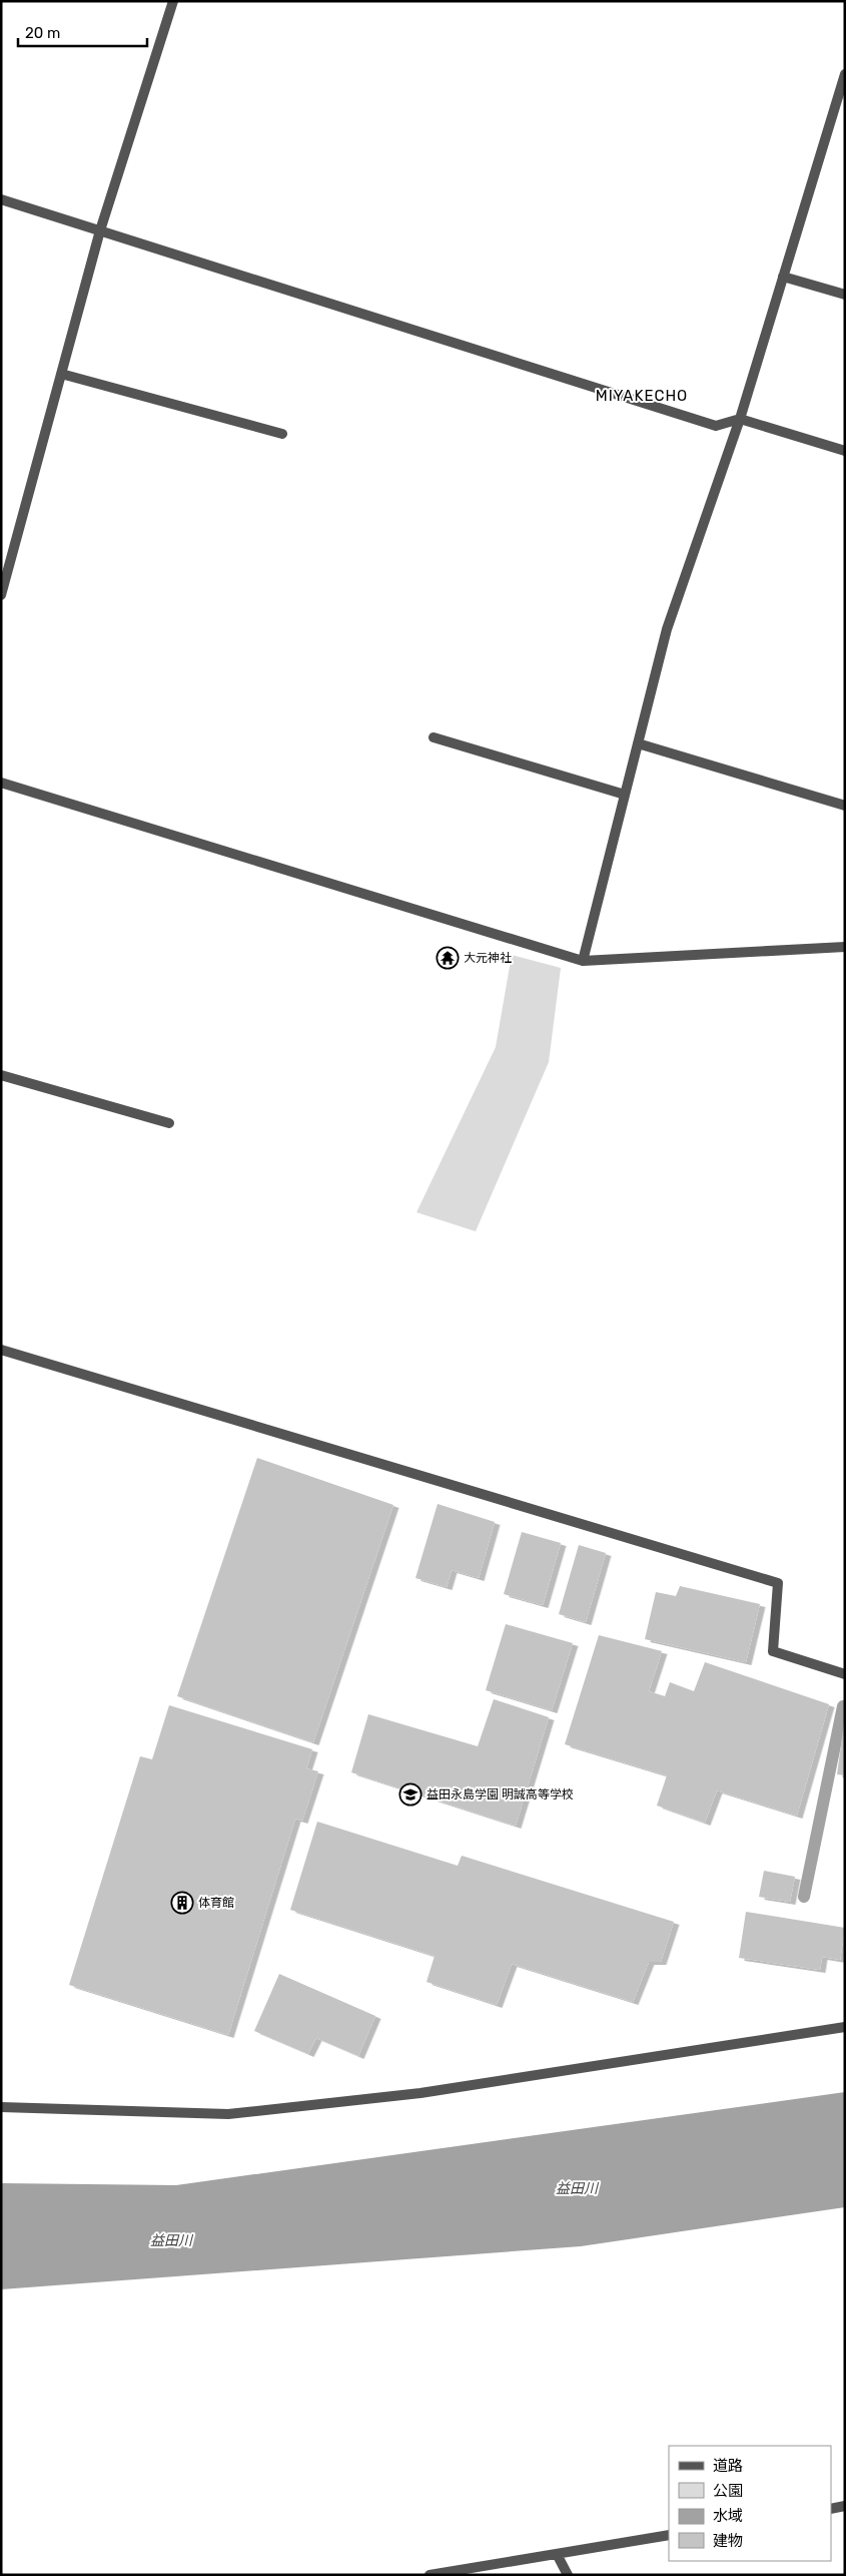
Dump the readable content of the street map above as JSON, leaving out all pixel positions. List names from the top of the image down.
{
  "districts": ["MIYAKECHO"],
  "water": ["益田川"],
  "places": {
    "temple": ["大元神社"],
    "school or university": ["益田永島学園 明誠高等学校"],
    "building": ["体育館"]
  },
  "legend": [
    "道路",
    "公園",
    "水域",
    "建物"
  ],
  "scale_bar": "20 m"
}
